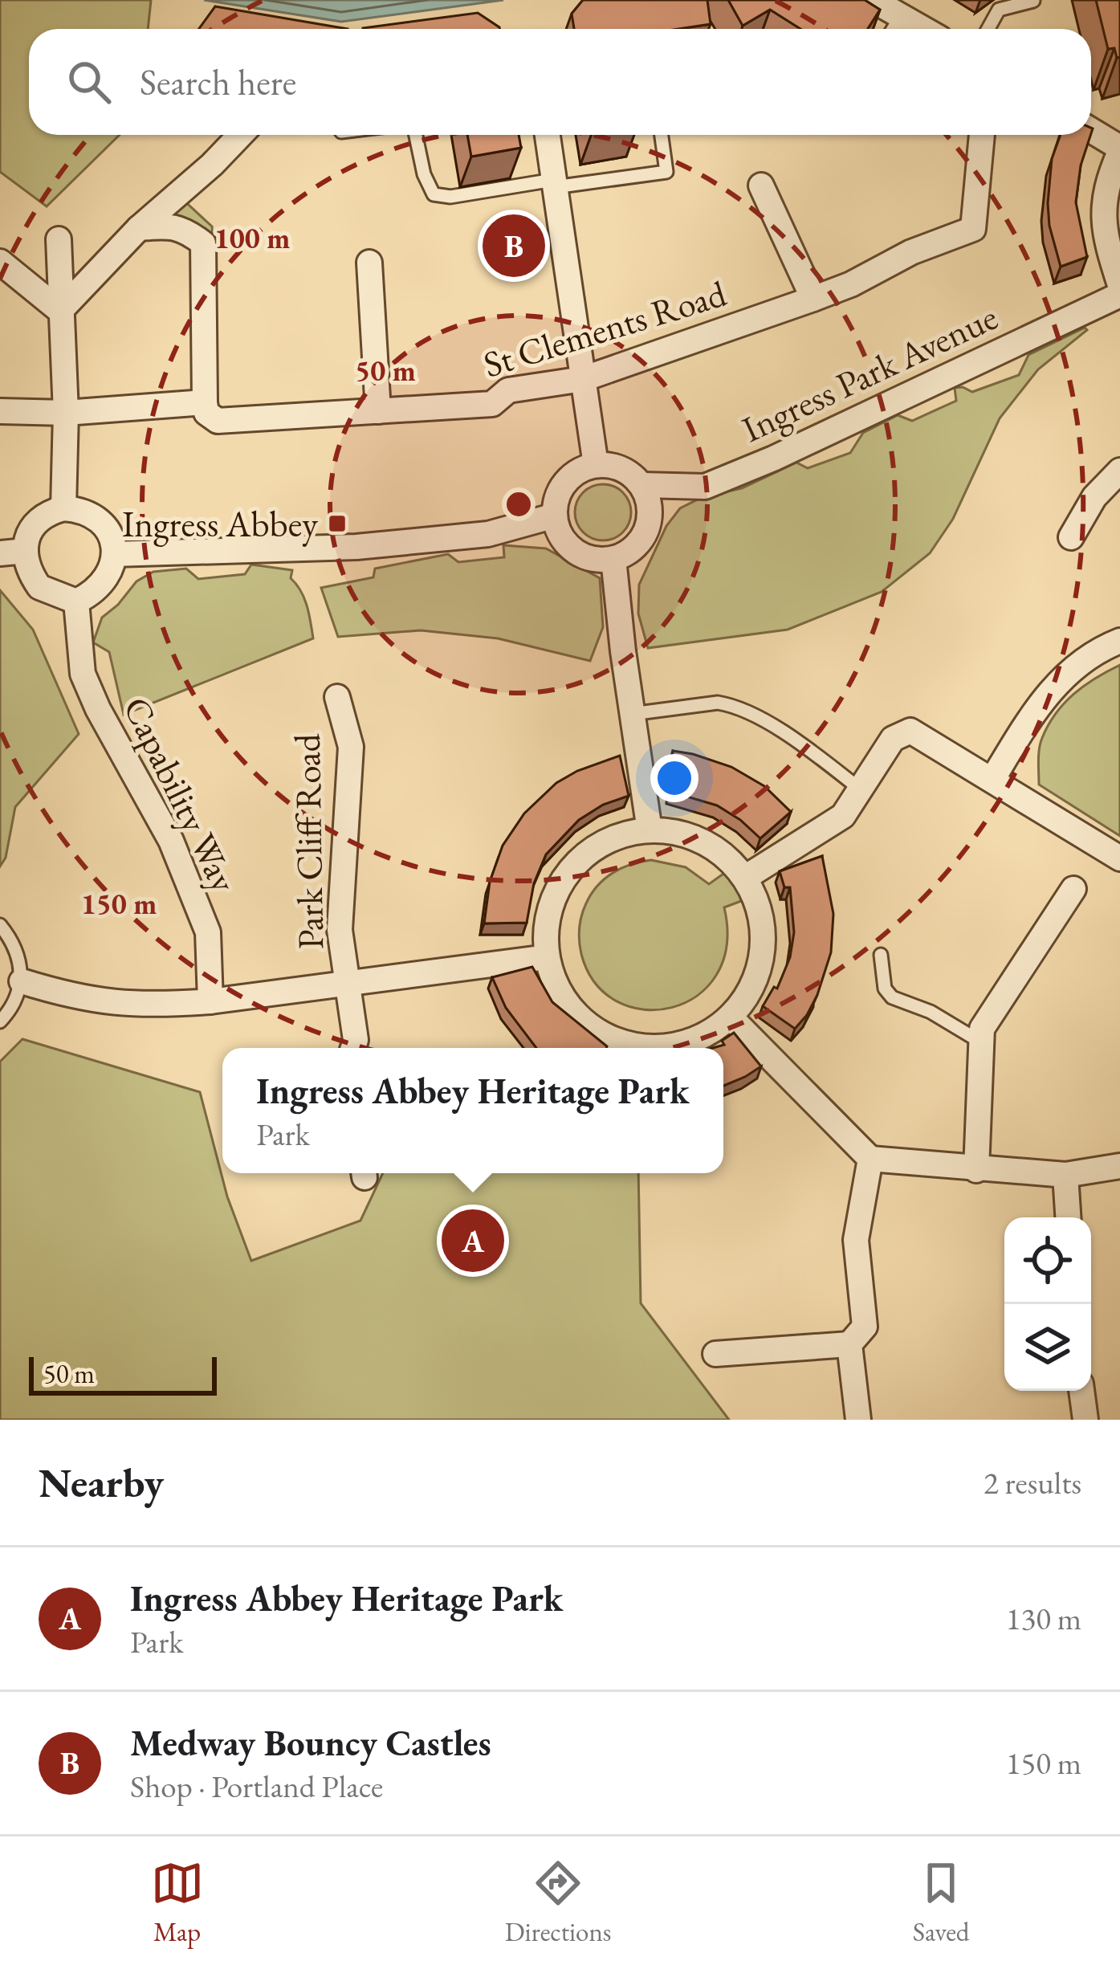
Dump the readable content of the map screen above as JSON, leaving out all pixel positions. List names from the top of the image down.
{
  "streets": {
    "street": [
      "St Clements Road",
      "Ingress Park Avenue",
      "Capability Way",
      "Park Cliff Road"
    ]
  },
  "crossings": [
    ["Capability Way", "Park Cliff Road"]
  ],
  "places": {
    "transit": ["Ingress Abbey"]
  },
  "scale_bar": "50 m",
  "page": {
    "search": "Search here",
    "pins": ["B", "A"],
    "popup": ["Ingress Abbey Heritage Park", "Park"],
    "scale": "50 m",
    "heading": ["Nearby", "2 results"],
    "list": [
      {
        "mark": "A",
        "name": "Ingress Abbey Heritage Park",
        "note": "Park",
        "value": "130 m"
      },
      {
        "mark": "B",
        "name": "Medway Bouncy Castles",
        "note": "Shop · Portland Place",
        "value": "150 m"
      }
    ],
    "nav": ["Map", "Directions", "Saved"]
  },
  "rings": ["100 m", "50 m", "150 m"]
}
